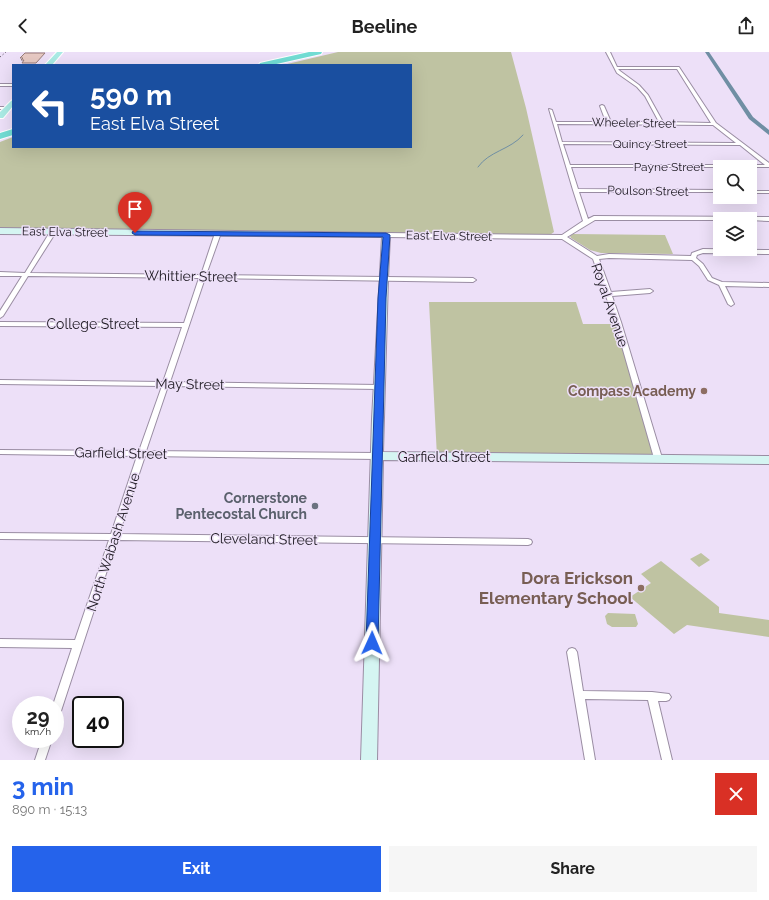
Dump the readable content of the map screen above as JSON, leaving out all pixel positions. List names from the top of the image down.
{
  "streets": {
    "street": [
      "Wheeler Street",
      "Quincy Street",
      "Payne Street",
      "Poulson Street",
      "East Elva Street",
      "Whittier Street",
      "Royal Avenue",
      "College Street",
      "May Street",
      "Garfield Street",
      "Cleveland Street",
      "North Wabash Avenue"
    ]
  },
  "crossings": [
    ["East Elva Street", "Royal Avenue"],
    ["East Elva Street", "North Wabash Avenue"],
    ["Whittier Street", "North Wabash Avenue"],
    ["Royal Avenue", "Garfield Street"],
    ["College Street", "North Wabash Avenue"],
    ["May Street", "North Wabash Avenue"],
    ["Garfield Street", "North Wabash Avenue"],
    ["Cleveland Street", "North Wabash Avenue"]
  ],
  "places": ["Compass Academy", "Cornerstone Pentecostal Church", "Dora Erickson Elementary School"],
  "page": {
    "header": "Beeline",
    "turn": ["590 m", "East Elva Street"],
    "speed": "29 km/h",
    "limit": "40",
    "heading": ["3 min", "890 m · 15:13"],
    "buttons": ["Exit", "Share"]
  }
}
